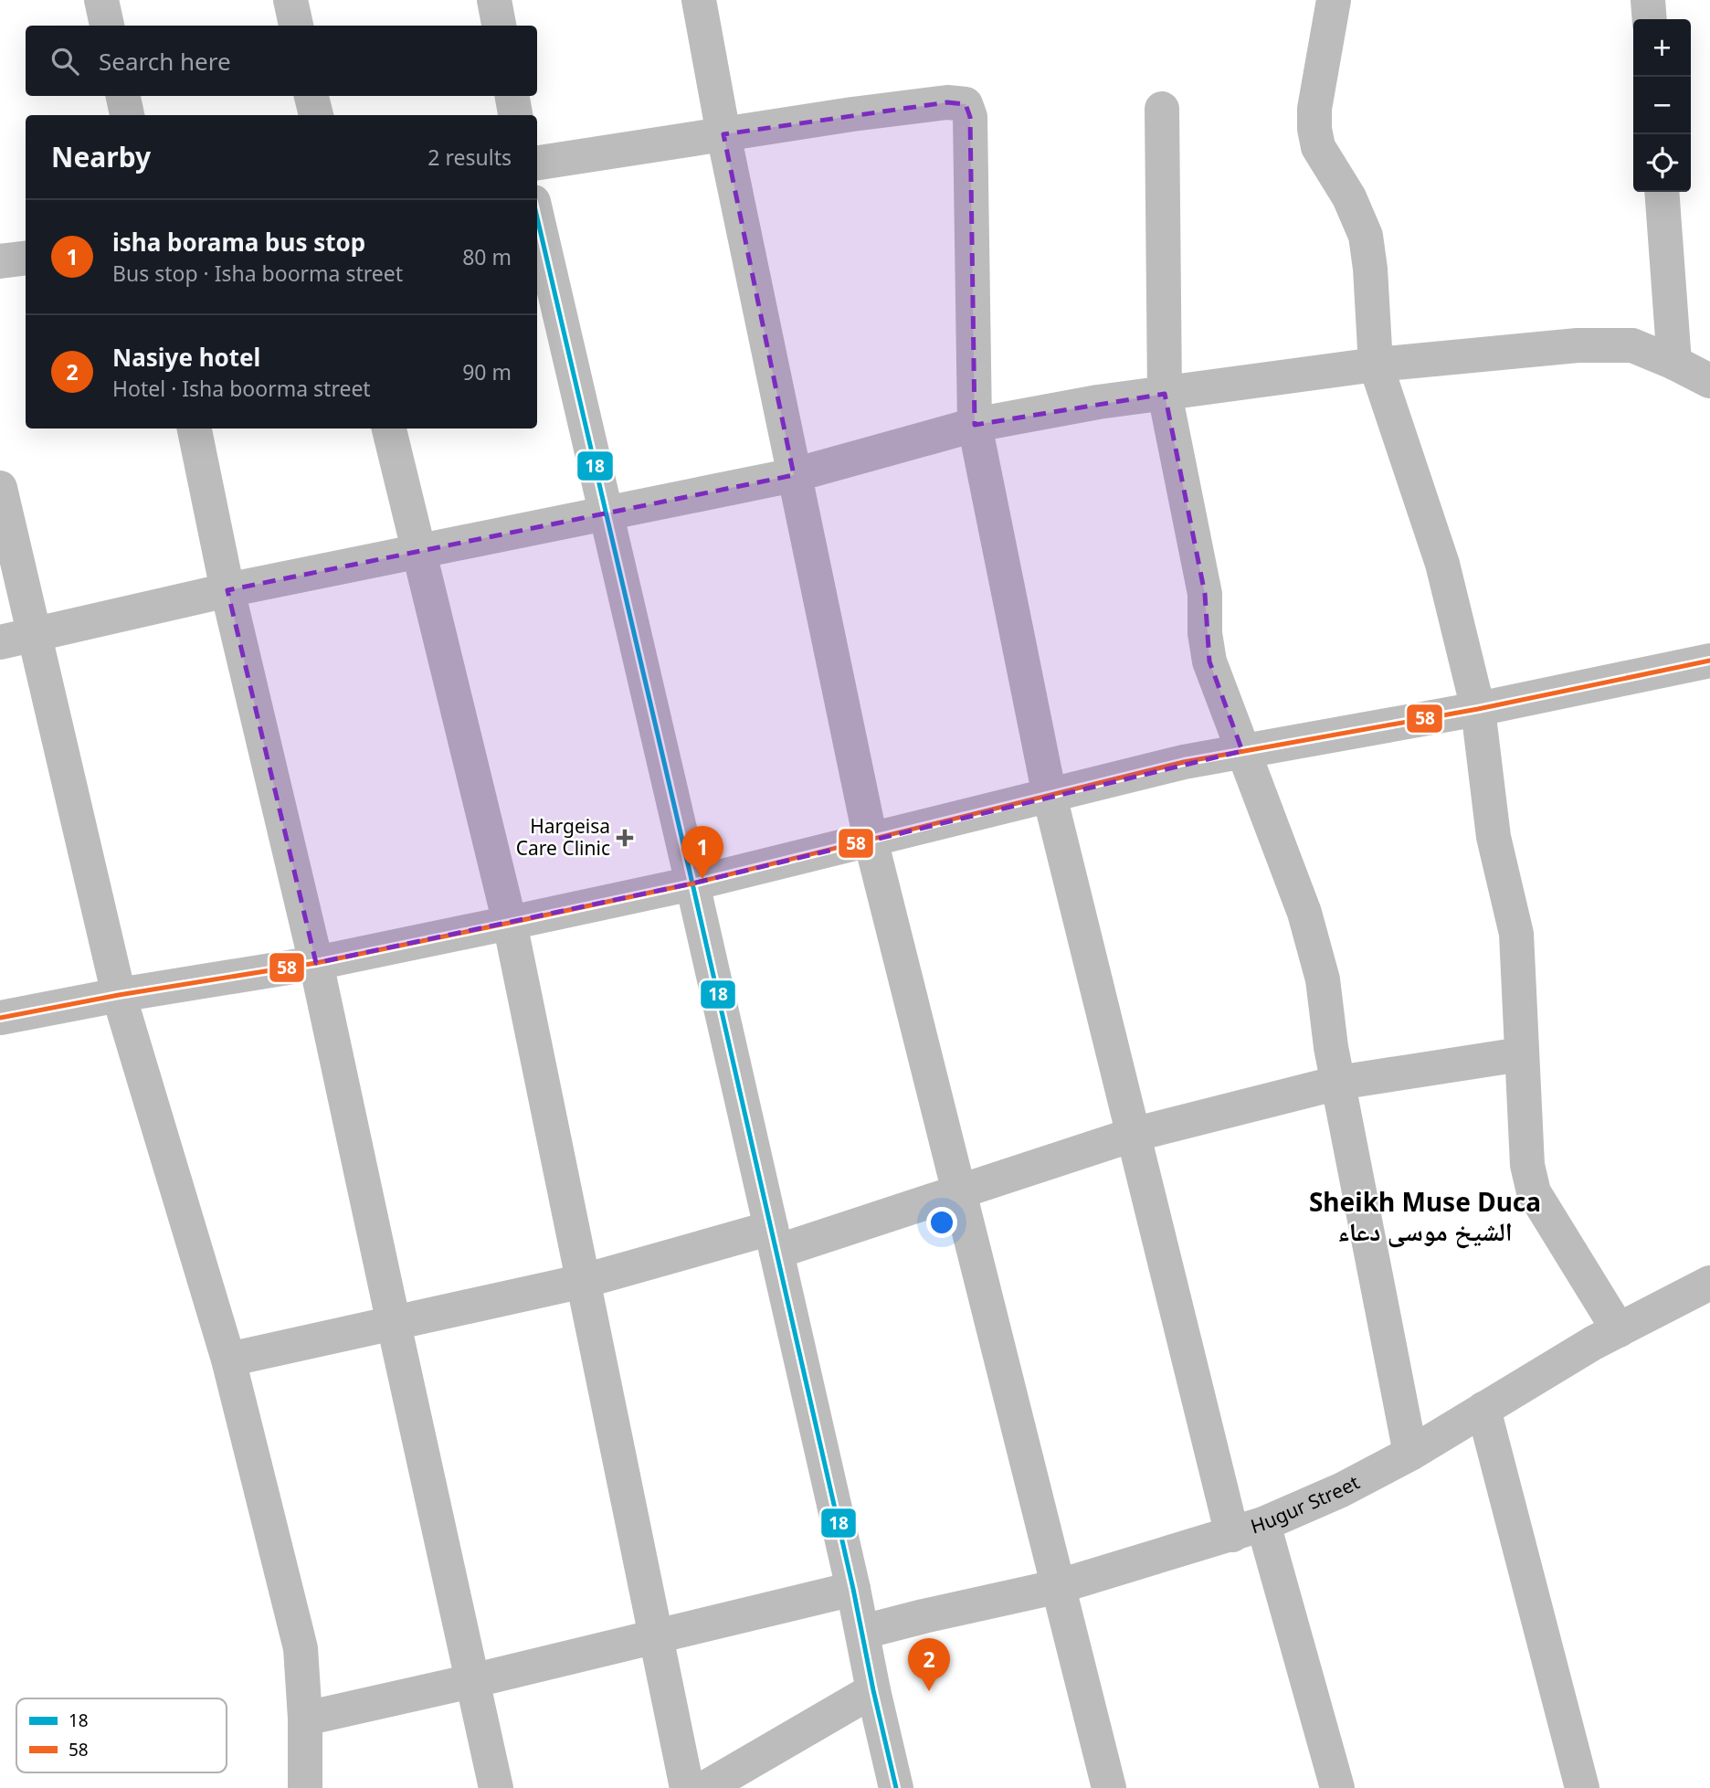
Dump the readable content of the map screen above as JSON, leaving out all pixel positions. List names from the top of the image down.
{
  "streets": {
    "street": ["Hugur Street"]
  },
  "districts": ["Sheikh Muse Duca الشيخ موسى دعاء"],
  "places": {
    "health": ["Hargeisa Care Clinic"]
  },
  "lines": ["transit line 18", "transit line 58"],
  "legend": ["18", "58"],
  "page": {
    "map_buttons": ["+", "−"],
    "search": "Search here",
    "heading": ["Nearby", "2 results"],
    "list": [
      {
        "mark": "1",
        "name": "isha borama bus stop",
        "note": "Bus stop · Isha boorma street",
        "value": "80 m"
      },
      {
        "mark": "2",
        "name": "Nasiye hotel",
        "note": "Hotel · Isha boorma street",
        "value": "90 m"
      }
    ],
    "pins": ["1", "2"]
  }
}
